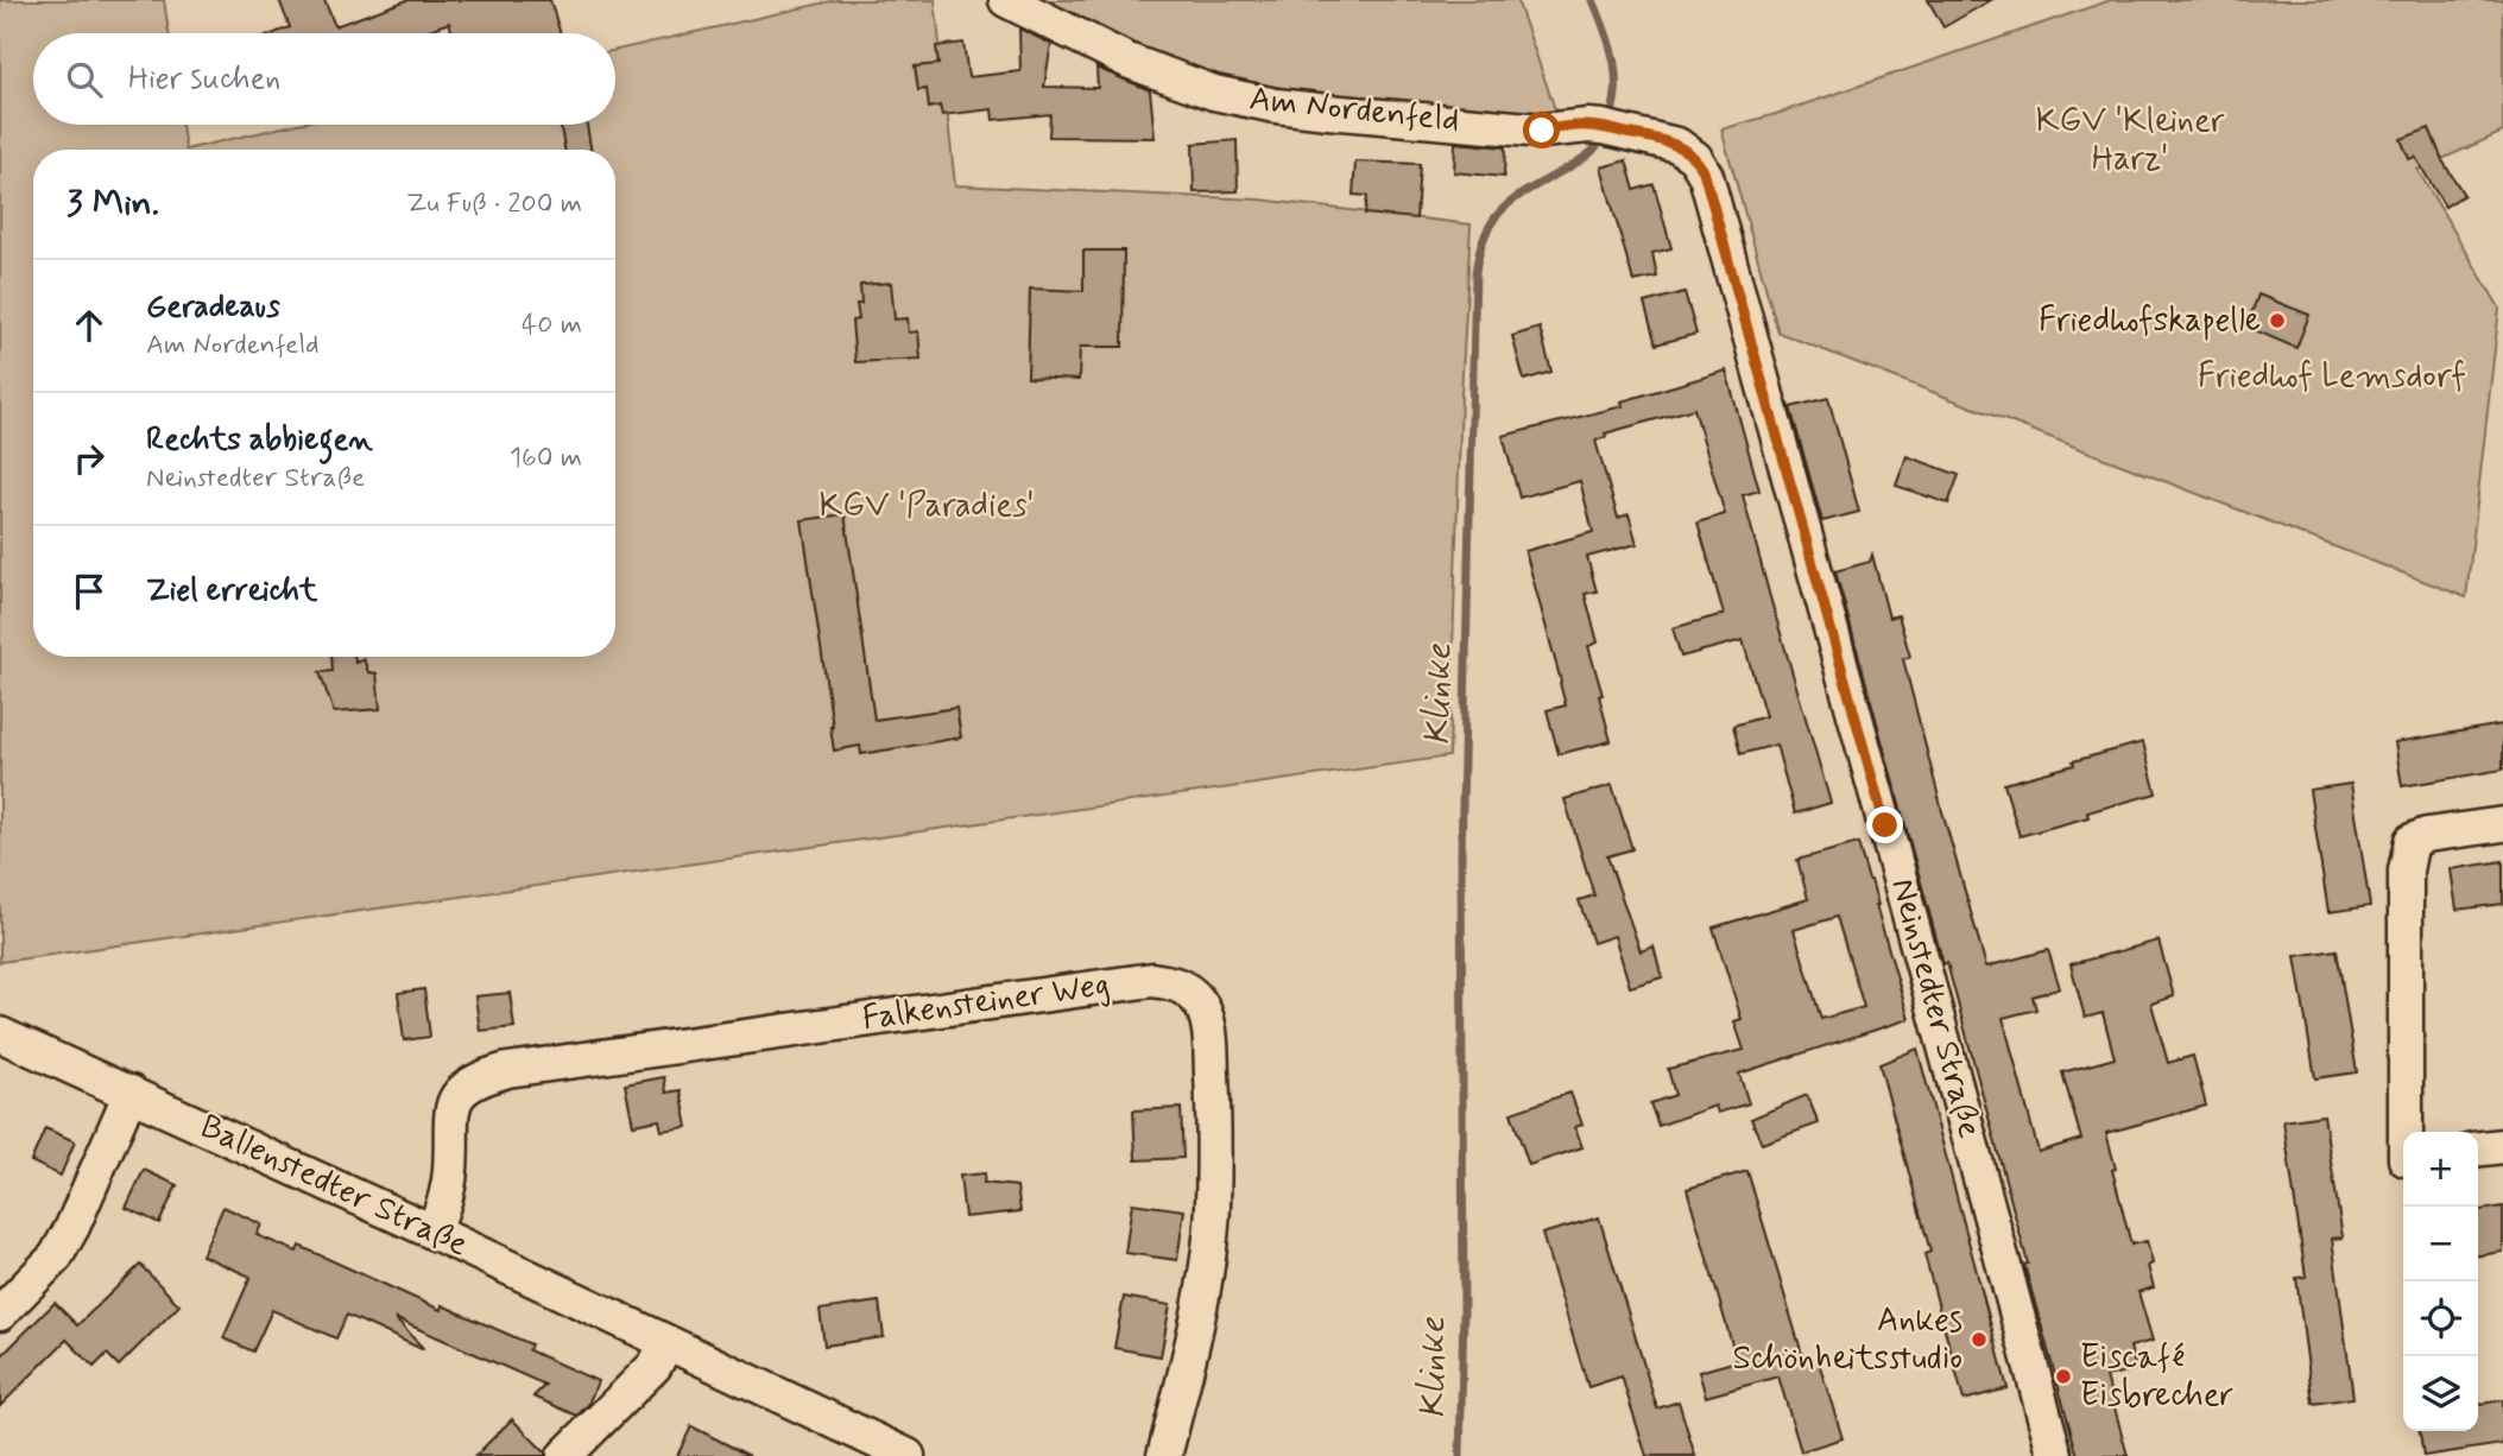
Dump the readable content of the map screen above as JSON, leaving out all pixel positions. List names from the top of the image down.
{
  "streets": {
    "street": [
      "Am Nordenfeld",
      "Falkensteiner Weg",
      "Neinstedter Straße",
      "Ballenstedter Straße"
    ]
  },
  "crossings": [
    ["Am Nordenfeld", "Neinstedter Straße"],
    ["Falkensteiner Weg", "Ballenstedter Straße"]
  ],
  "water": ["Klinke"],
  "parks": ["KGV 'Kleiner Harz'", "Friedhof Lemsdorf", "KGV 'Paradies'"],
  "places": ["Friedhofskapelle", "Ankes Schönheitsstudio", "Eiscafé Eisbrecher"],
  "page": {
    "search": "Hier suchen",
    "heading": ["3 Min.", "Zu Fuß · 200 m"],
    "list": [
      ["Geradeaus", "Am Nordenfeld", "40 m"],
      ["Rechts abbiegen", "Neinstedter Straße", "160 m"],
      "Ziel erreicht"
    ],
    "map_buttons": ["+", "−"]
  }
}
